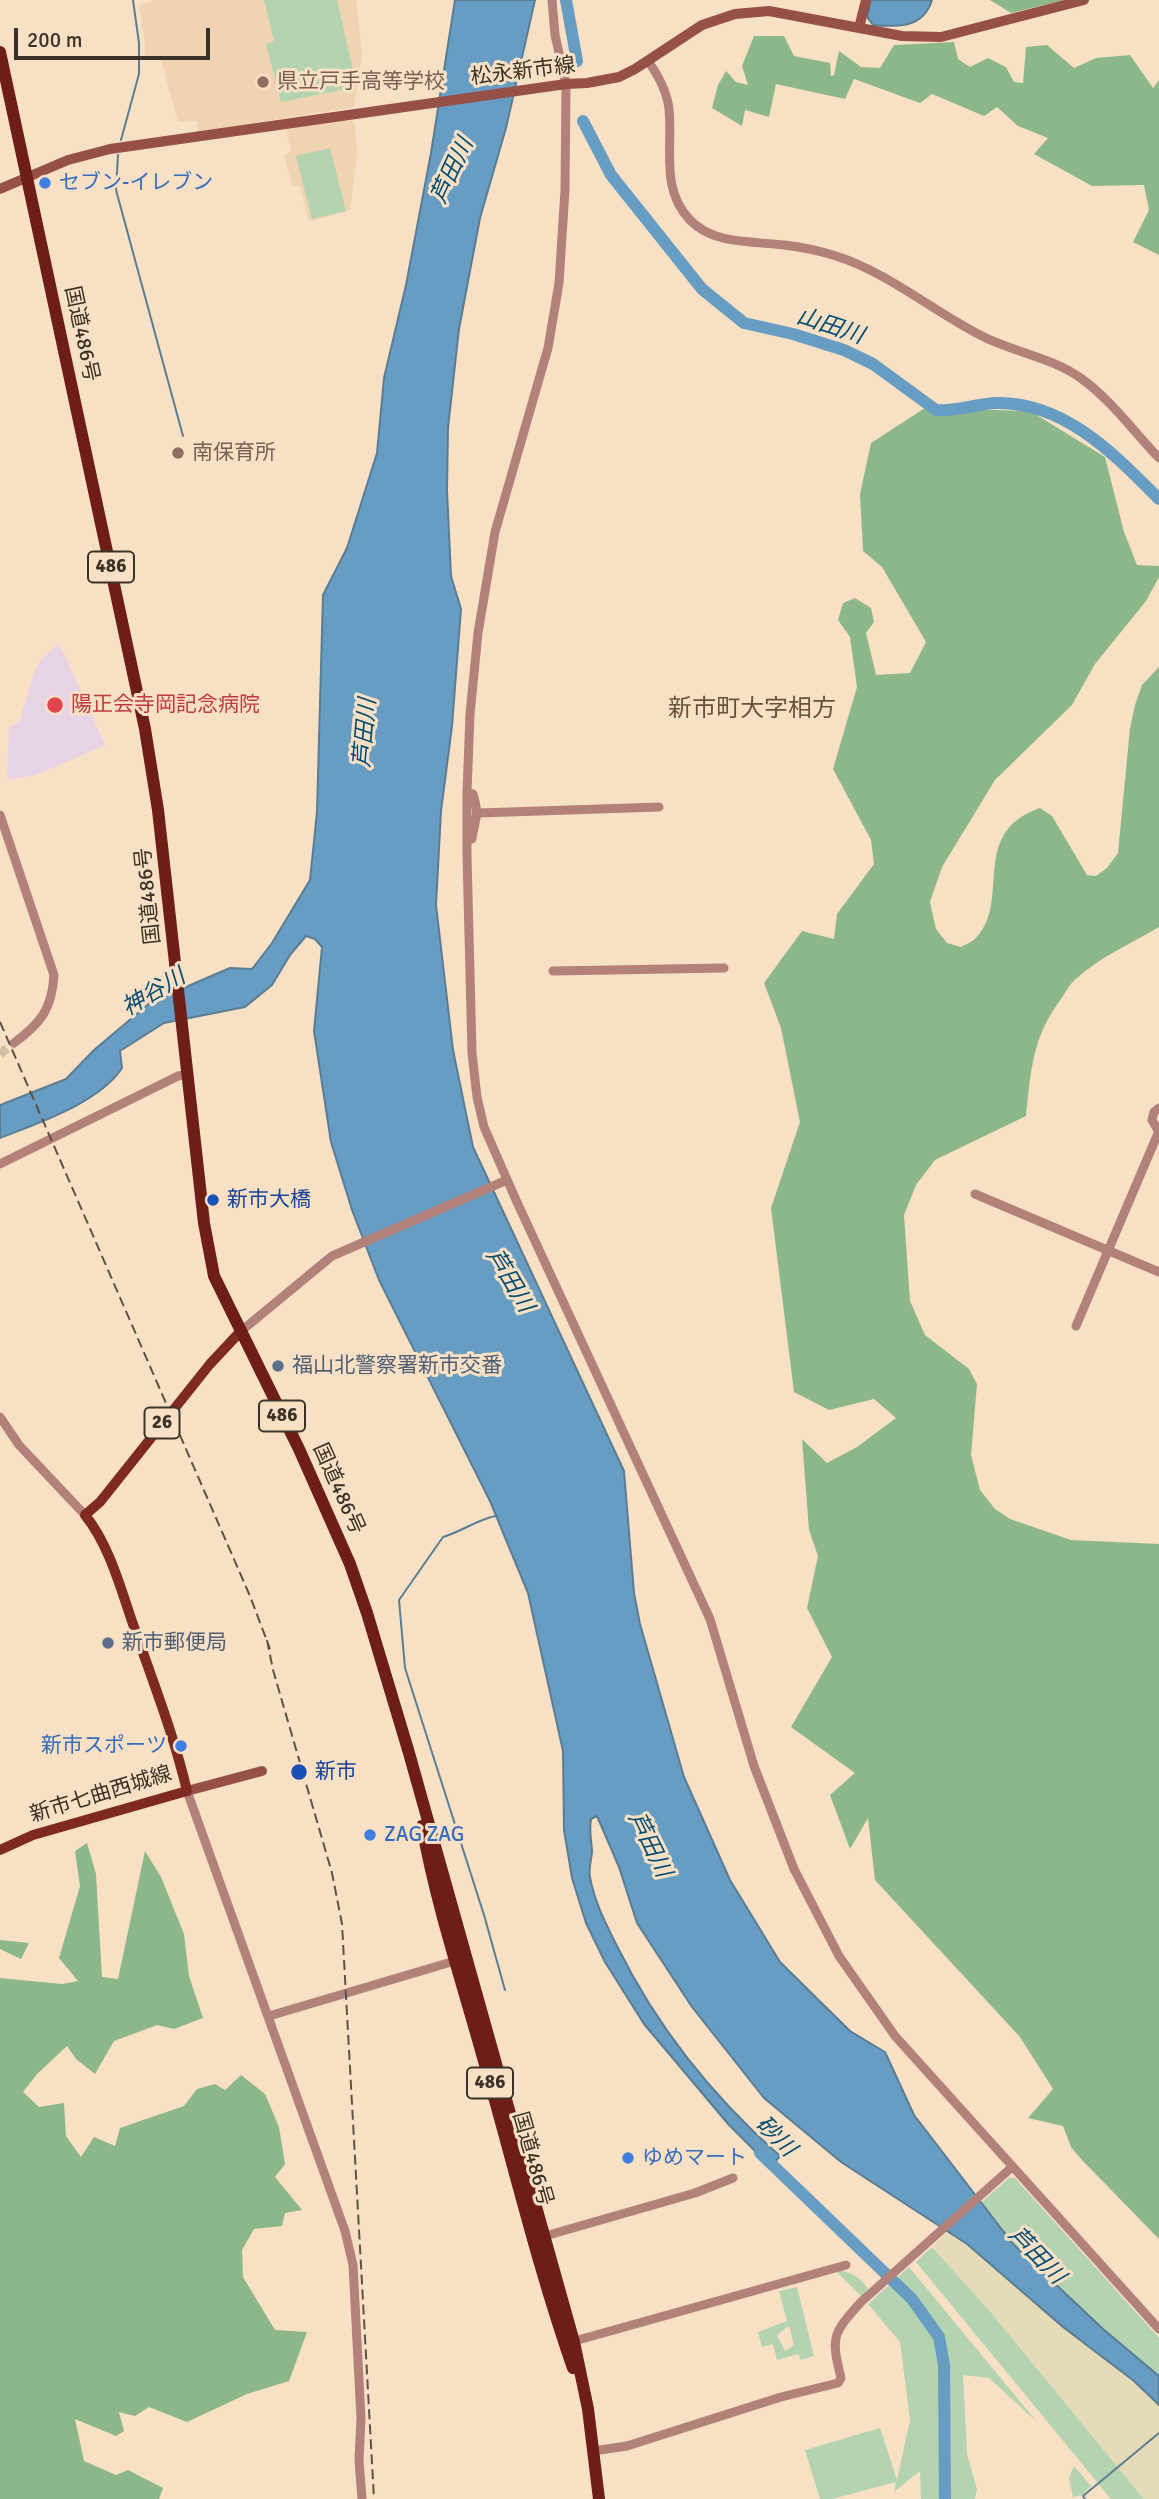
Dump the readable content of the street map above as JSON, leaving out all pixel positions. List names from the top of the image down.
{
  "streets": {
    "highway": ["国道486号", "486"],
    "main road": ["松永新市線", "26", "新市七曲西城線"]
  },
  "crossings": [
    ["松永新市線", "国道486号"],
    ["国道486号", "26"],
    ["26", "新市七曲西城線"]
  ],
  "districts": ["新市町大字相方"],
  "water": [
    "芦田川",
    "山田川",
    "神谷川",
    "砂川"
  ],
  "places": [
    "県立戸手高等学校",
    "セブン-イレブン",
    "南保育所",
    "陽正会寺岡記念病院",
    "新市大橋",
    "福山北警察署新市交番",
    "新市郵便局",
    "新市スポーツ",
    "新市",
    "ZAG ZAG",
    "ゆめマート"
  ],
  "scale_bar": "200 m"
}
